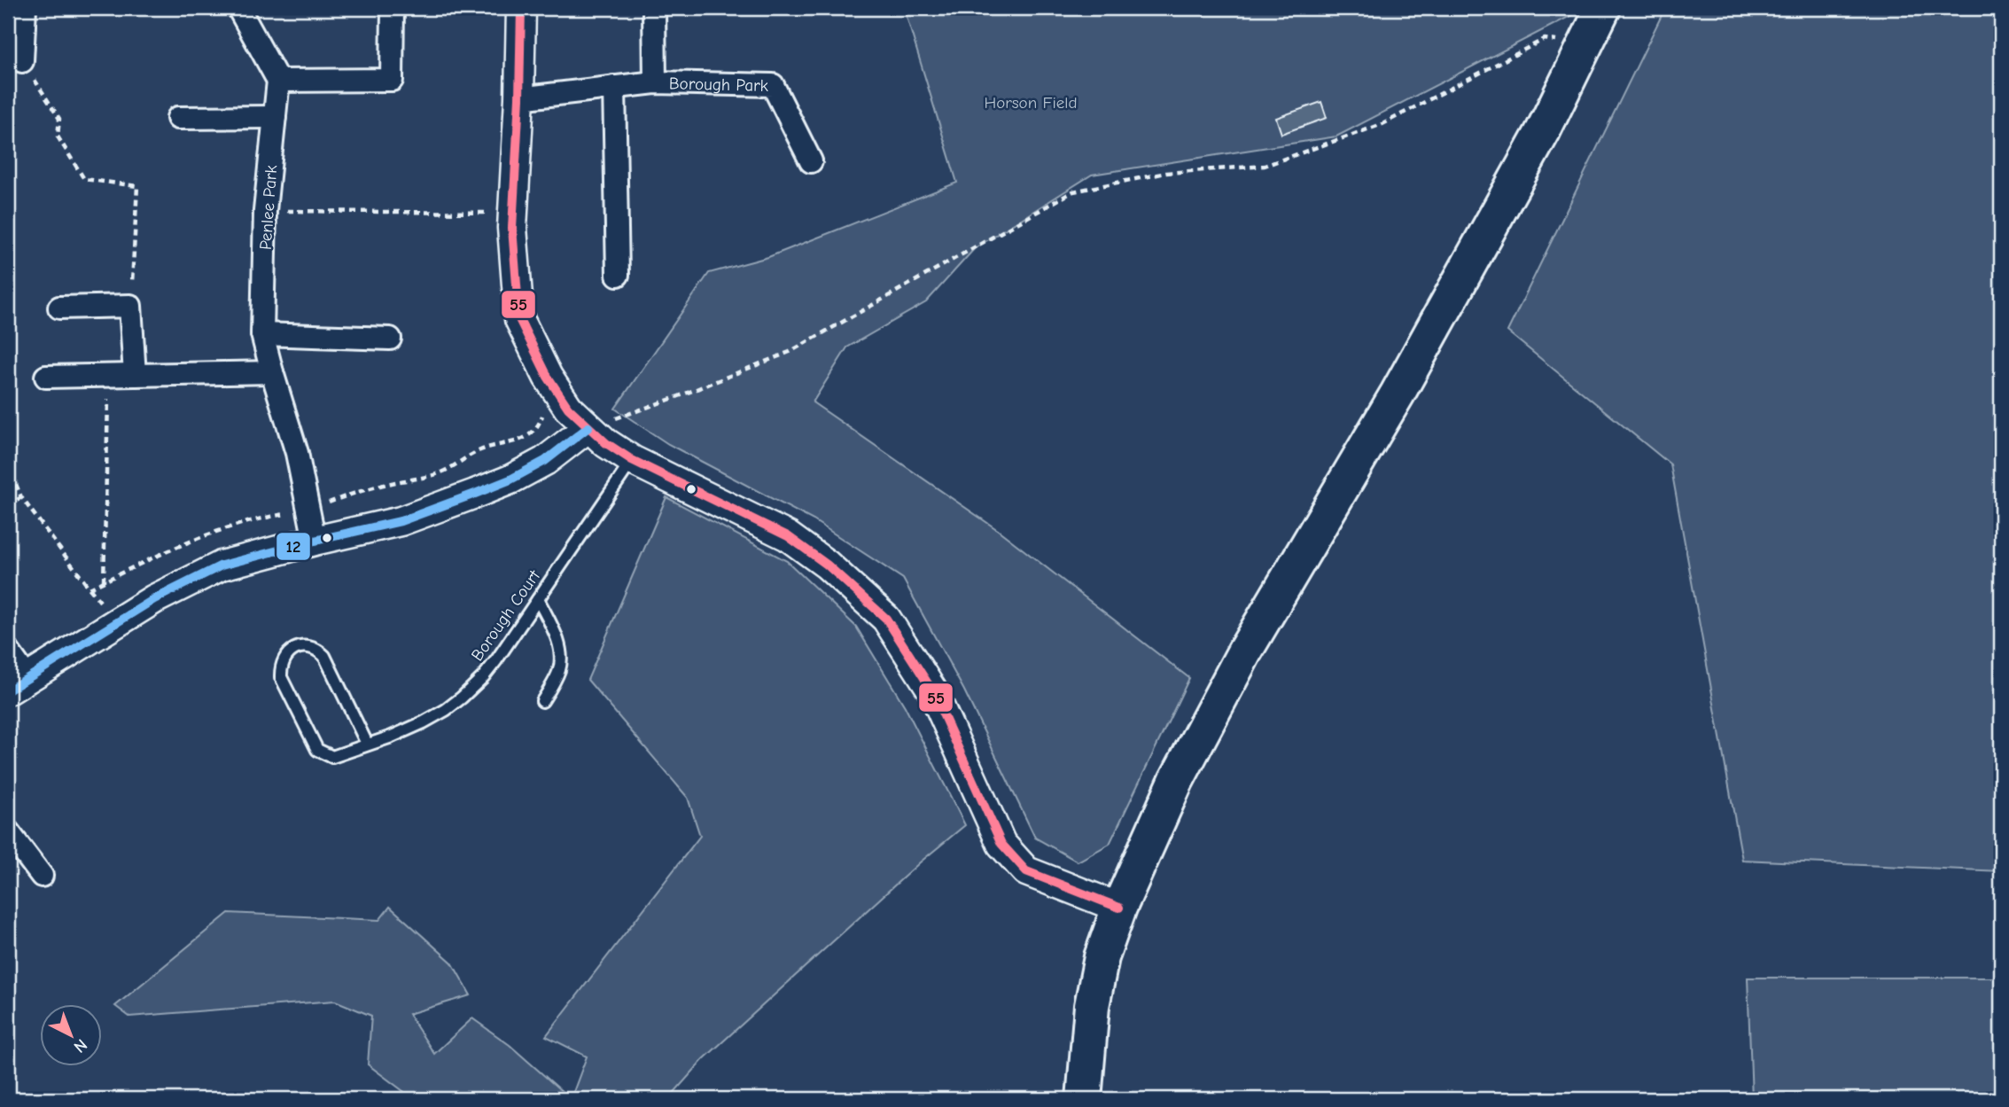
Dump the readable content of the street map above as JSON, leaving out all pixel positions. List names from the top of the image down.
{
  "streets": {
    "street": ["Borough Park", "Penlee Park"],
    "lane": ["Borough Court"]
  },
  "parks": ["Horson Field"],
  "lines": ["transit line 55", "transit line 12"],
  "north": "bottom right"
}
